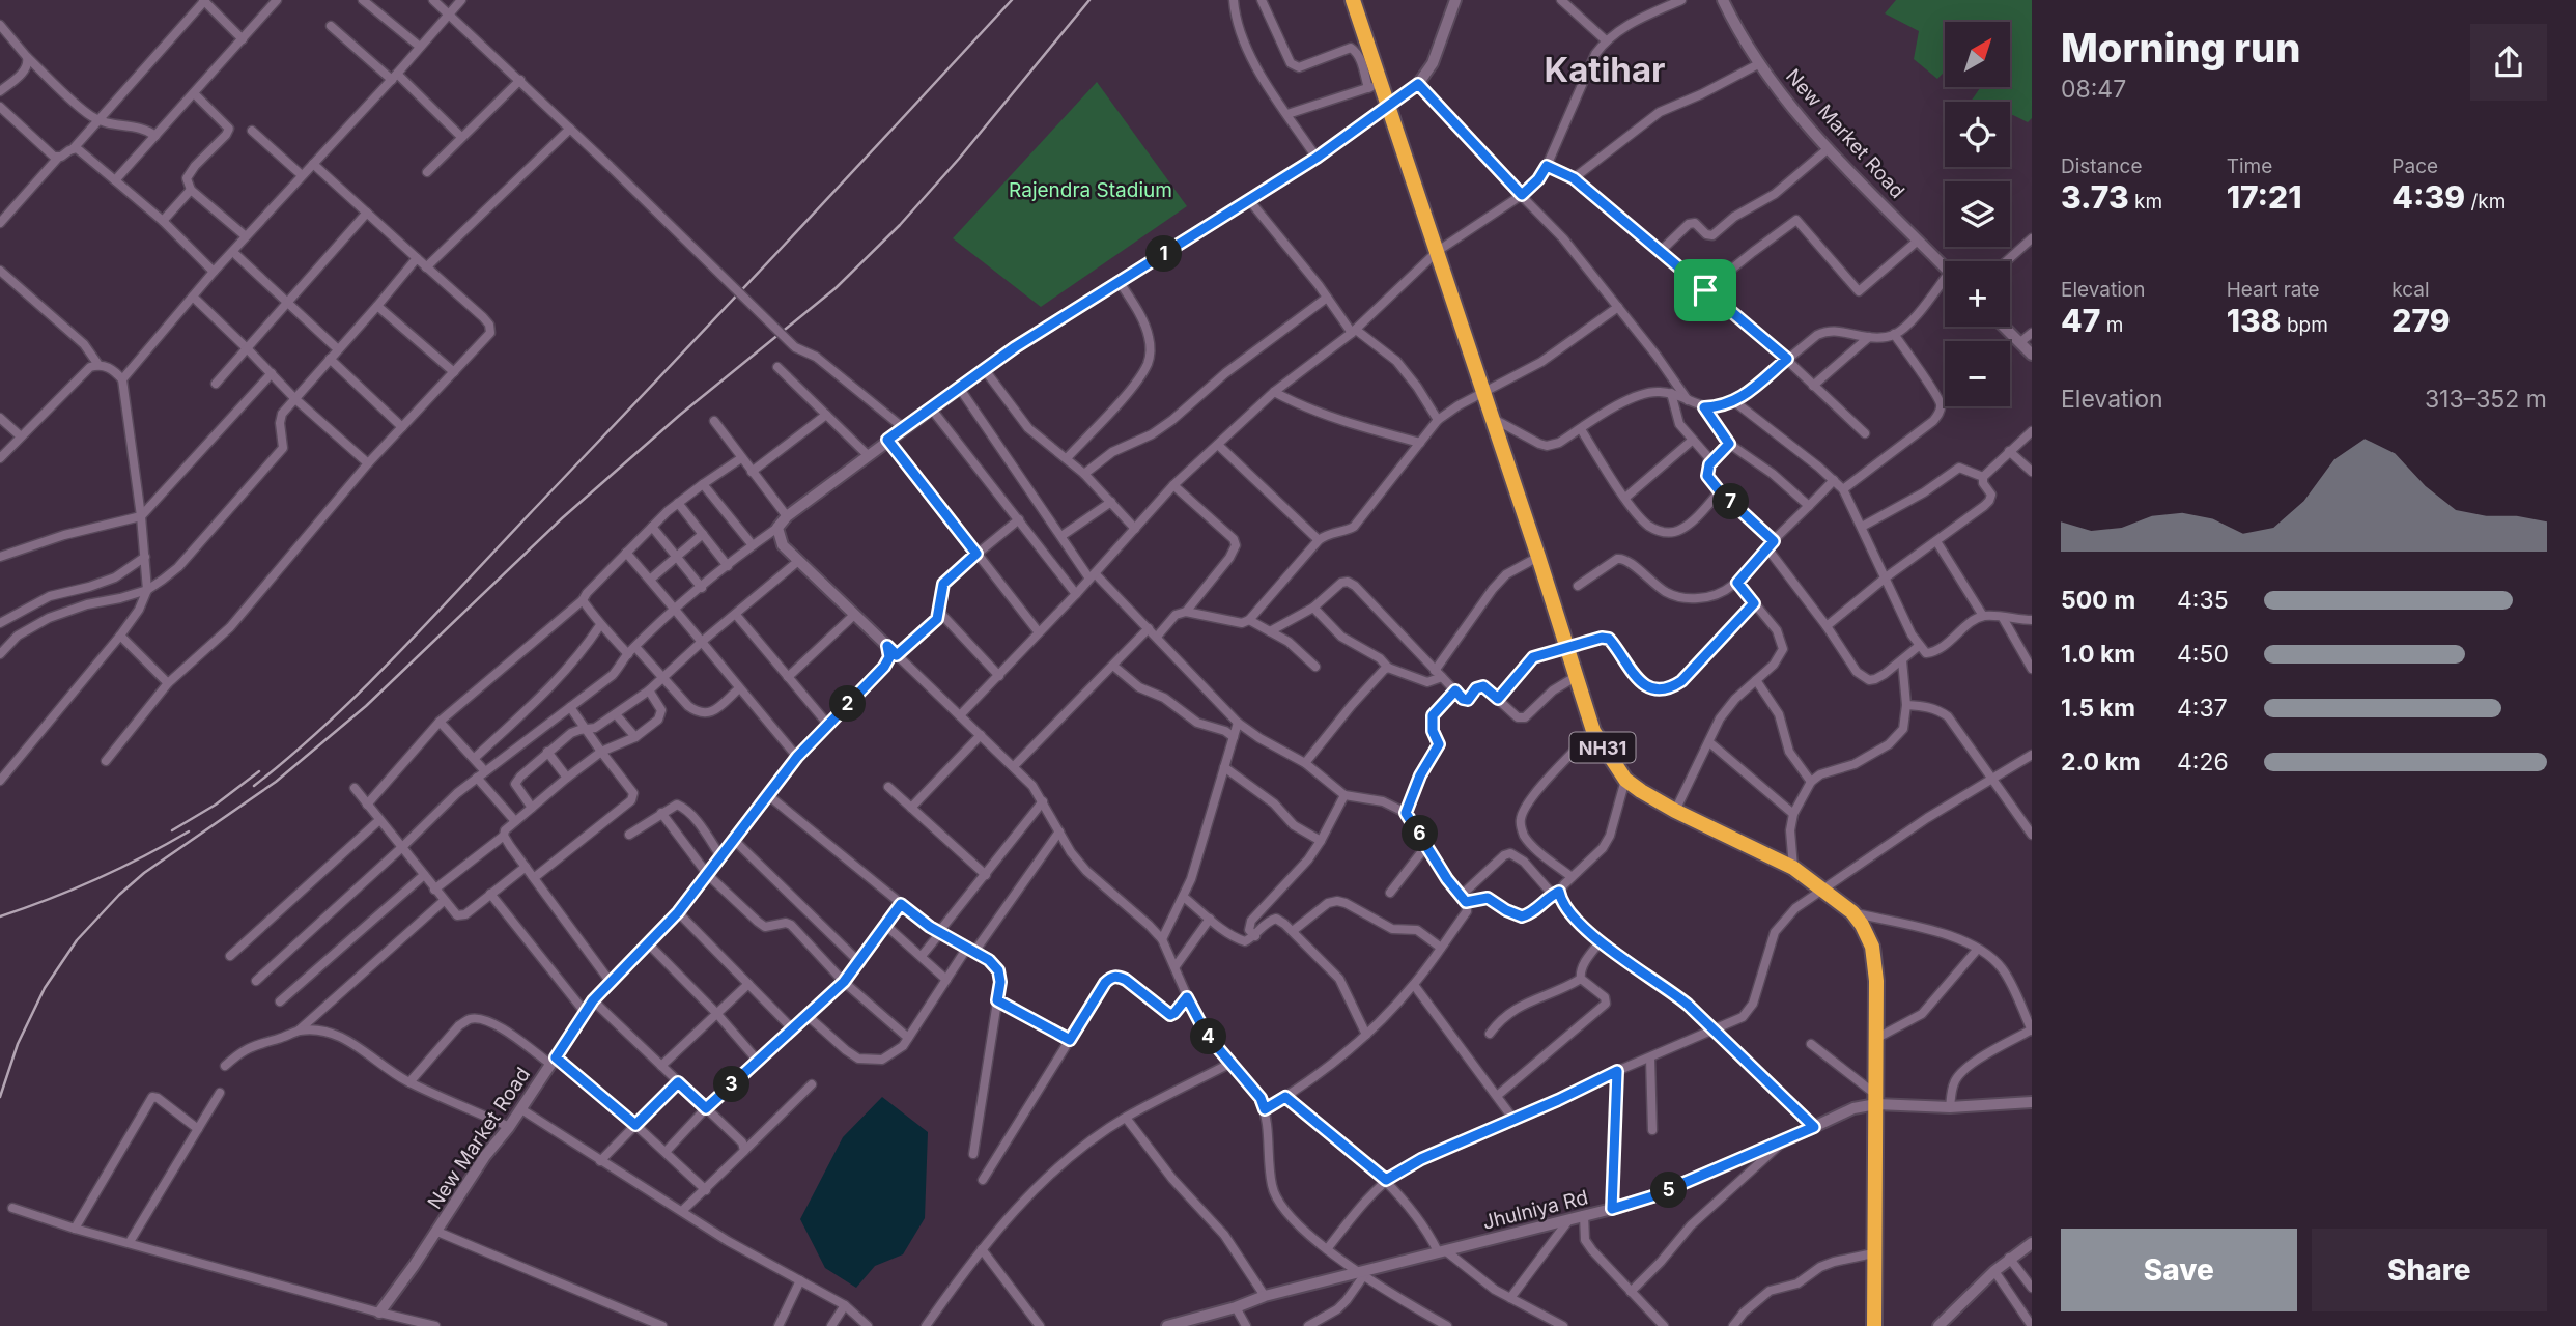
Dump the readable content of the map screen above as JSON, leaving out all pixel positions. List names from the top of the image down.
{
  "streets": {
    "highway": ["NH31"],
    "street": ["New Market Road", "Jhulniya Rd"]
  },
  "crossings": [
    ["NH31", "Jhulniya Rd"]
  ],
  "districts": ["Katihar"],
  "parks": ["Rajendra Stadium"],
  "north": "top right",
  "page": {
    "heading": ["Morning run", "08:47"],
    "map_buttons": ["+", "−"],
    "stats": [
      ["Distance", "3.73 km"],
      ["Time", "17:21"],
      ["Pace", "4:39 /km"],
      ["Elevation", "47 m"],
      ["Heart rate", "138 bpm"],
      ["kcal", "279"]
    ],
    "pins": [
      "1",
      "7",
      "2",
      "6",
      "4",
      "3",
      "5"
    ],
    "chart": ["Elevation", "313–352 m"],
    "list": [
      {
        "name": "500 m",
        "note": "4:35"
      },
      {
        "name": "1.0 km",
        "note": "4:50"
      },
      {
        "name": "1.5 km",
        "note": "4:37"
      },
      {
        "name": "2.0 km",
        "note": "4:26"
      }
    ],
    "buttons": ["Save", "Share"]
  }
}
